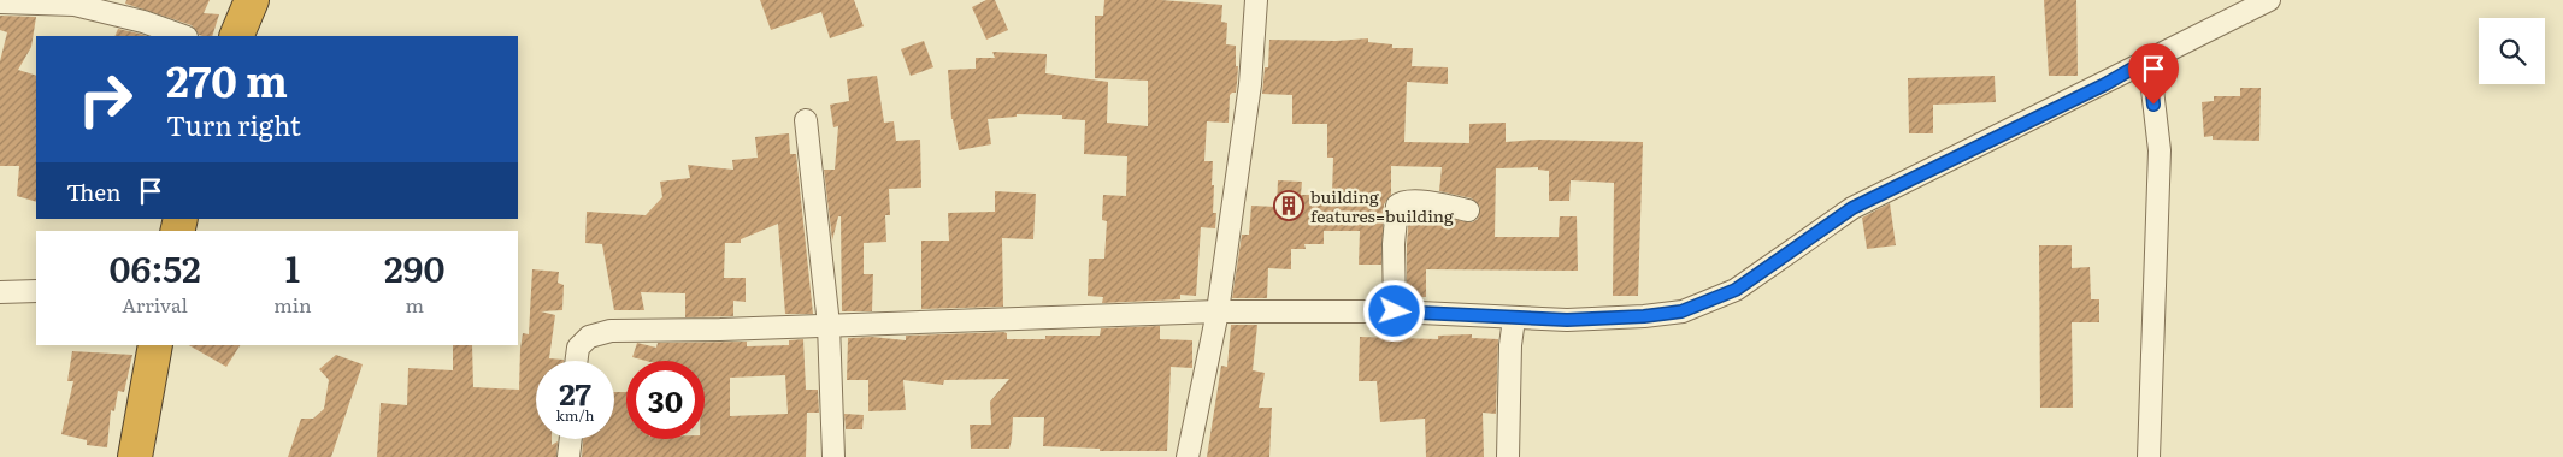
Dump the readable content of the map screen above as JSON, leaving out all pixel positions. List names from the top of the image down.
{
  "places": {
    "building": ["building features=building"]
  },
  "page": {
    "turn": ["270 m", "Turn right"],
    "then": "Then",
    "eta": [
      "06:52",
      "Arrival",
      "1",
      "min",
      "290",
      "m"
    ],
    "speed": "27 km/h",
    "limit": "30"
  }
}
